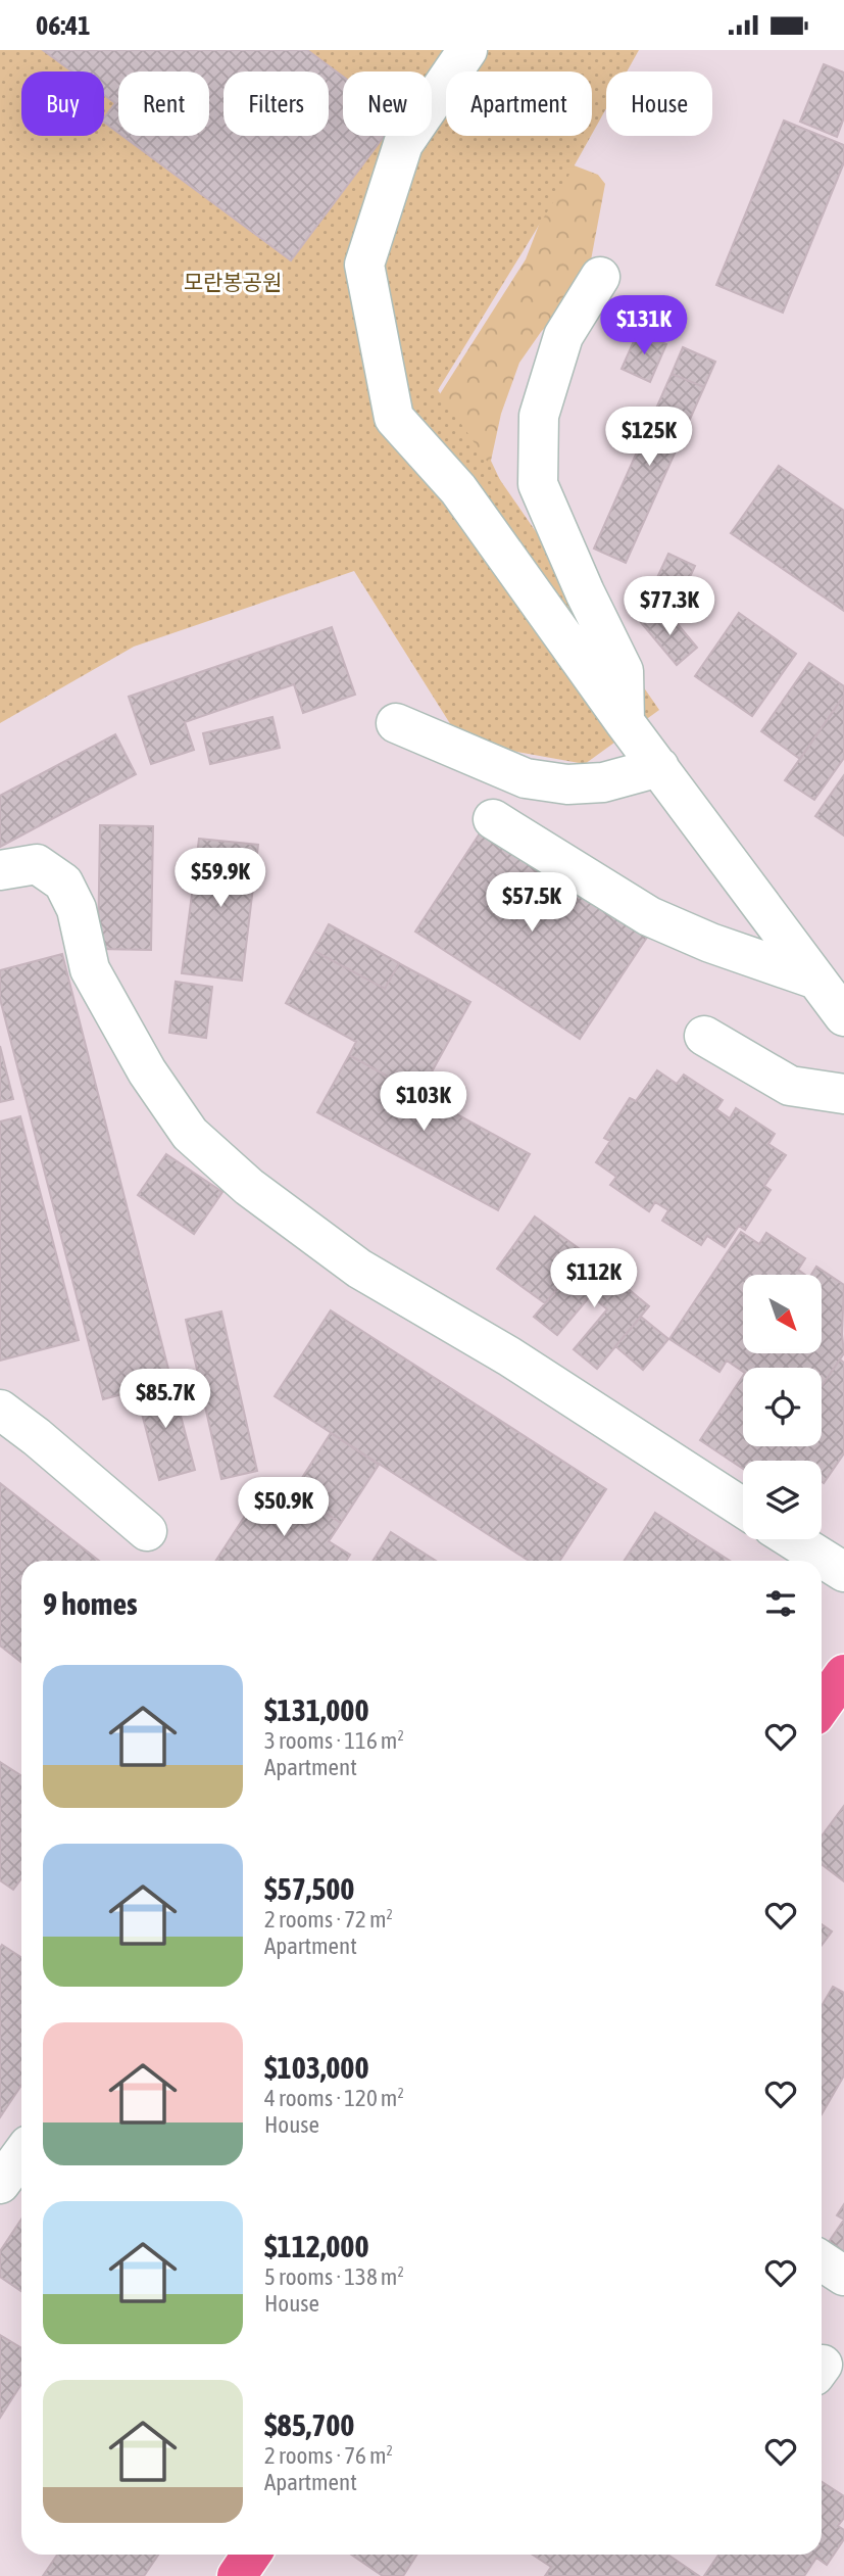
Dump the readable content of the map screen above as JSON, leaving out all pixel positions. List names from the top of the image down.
{
  "parks": ["모란봉공원"],
  "north": "bottom right",
  "page": {
    "status": "06:41",
    "chip": [
      "Buy",
      "Rent",
      "Filters",
      "New",
      "Apartment",
      "House"
    ],
    "price": [
      "$131K",
      "$125K",
      "$77.3K",
      "$59.9K",
      "$57.5K",
      "$103K",
      "$112K",
      "$85.7K",
      "$50.9K"
    ],
    "heading": "9 homes",
    "list": [
      {
        "name": "$131,000",
        "note": "3 rooms · 116 m² · Apartment"
      },
      {
        "name": "$57,500",
        "note": "2 rooms · 72 m² · Apartment"
      },
      {
        "name": "$103,000",
        "note": "4 rooms · 120 m² · House"
      },
      {
        "name": "$112,000",
        "note": "5 rooms · 138 m² · House"
      },
      {
        "name": "$85,700",
        "note": "2 rooms · 76 m² · Apartment"
      }
    ]
  }
}
